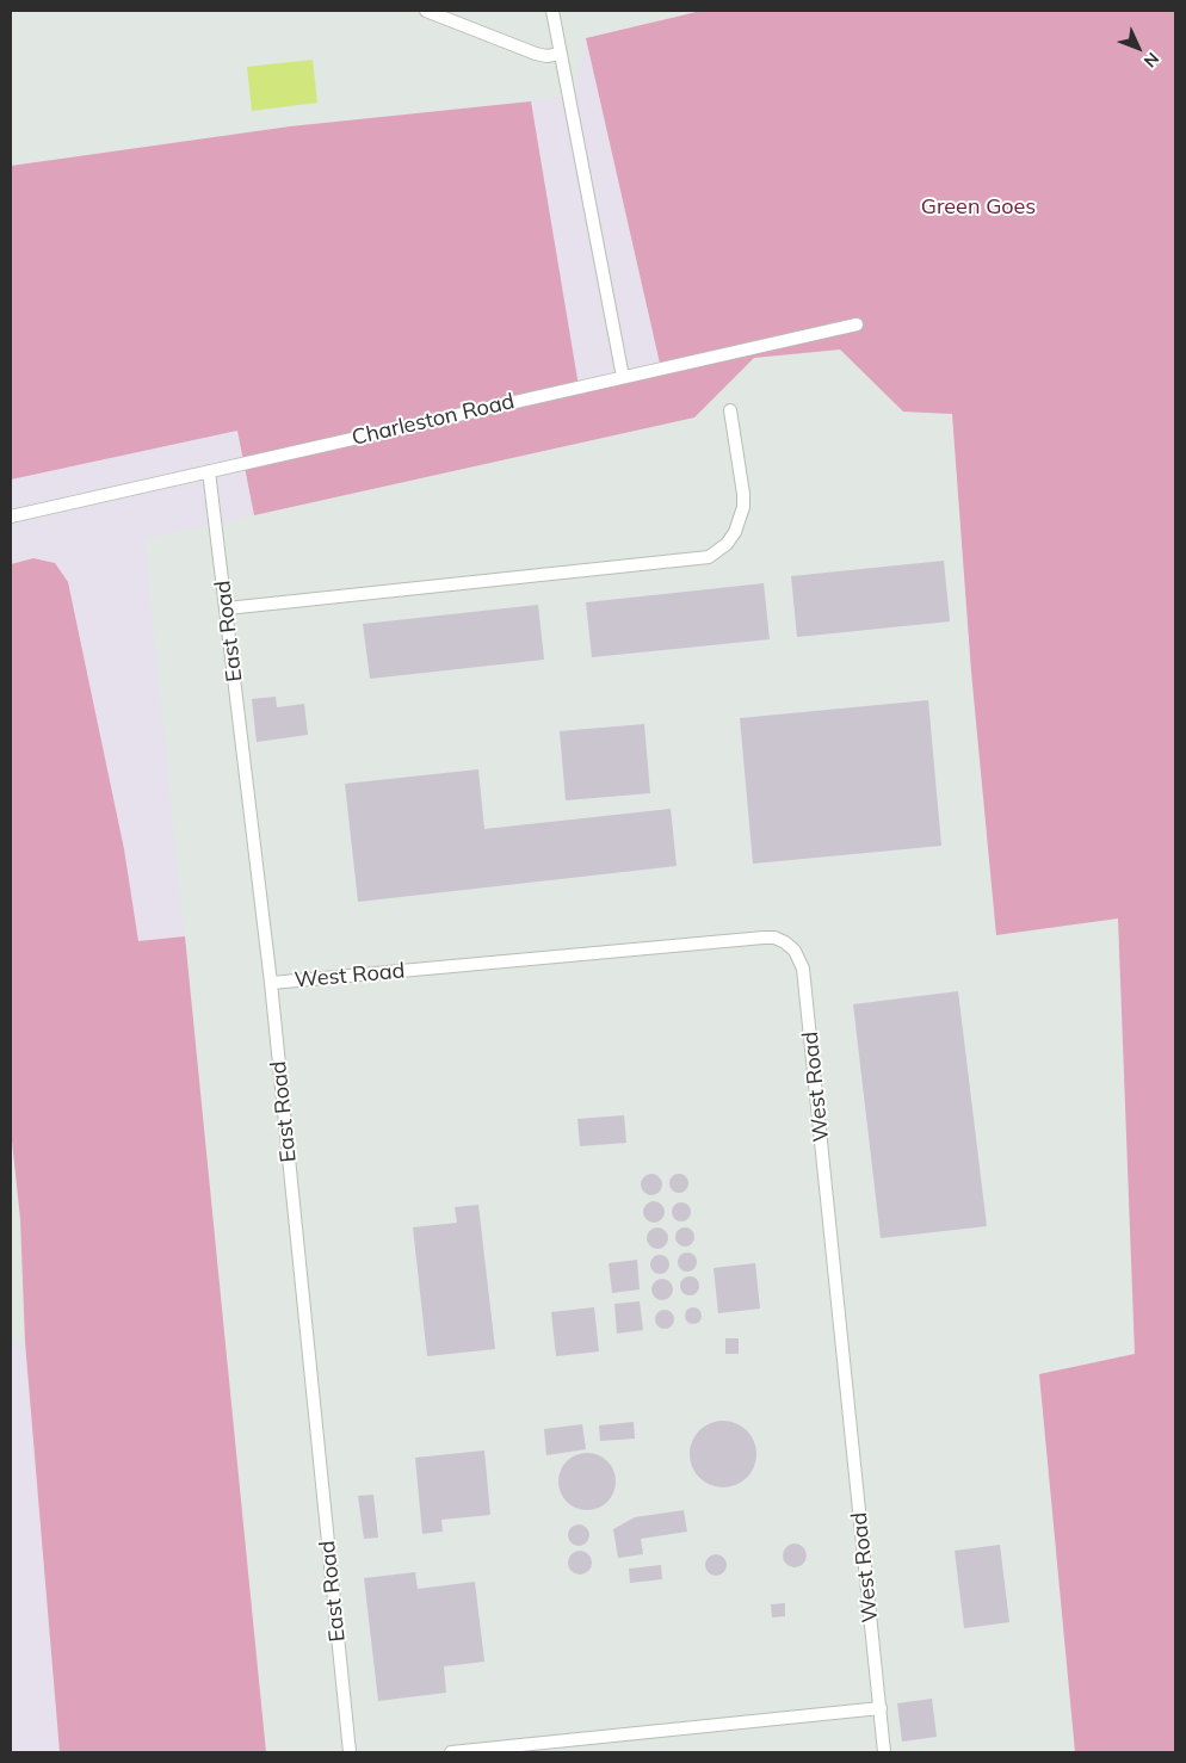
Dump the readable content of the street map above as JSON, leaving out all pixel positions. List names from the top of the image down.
{
  "streets": {
    "lane": ["Charleston Road", "East Road", "West Road"]
  },
  "crossings": [
    ["Charleston Road", "East Road"],
    ["East Road", "West Road"]
  ],
  "parks": ["Green Goes"],
  "north": "bottom right"
}
